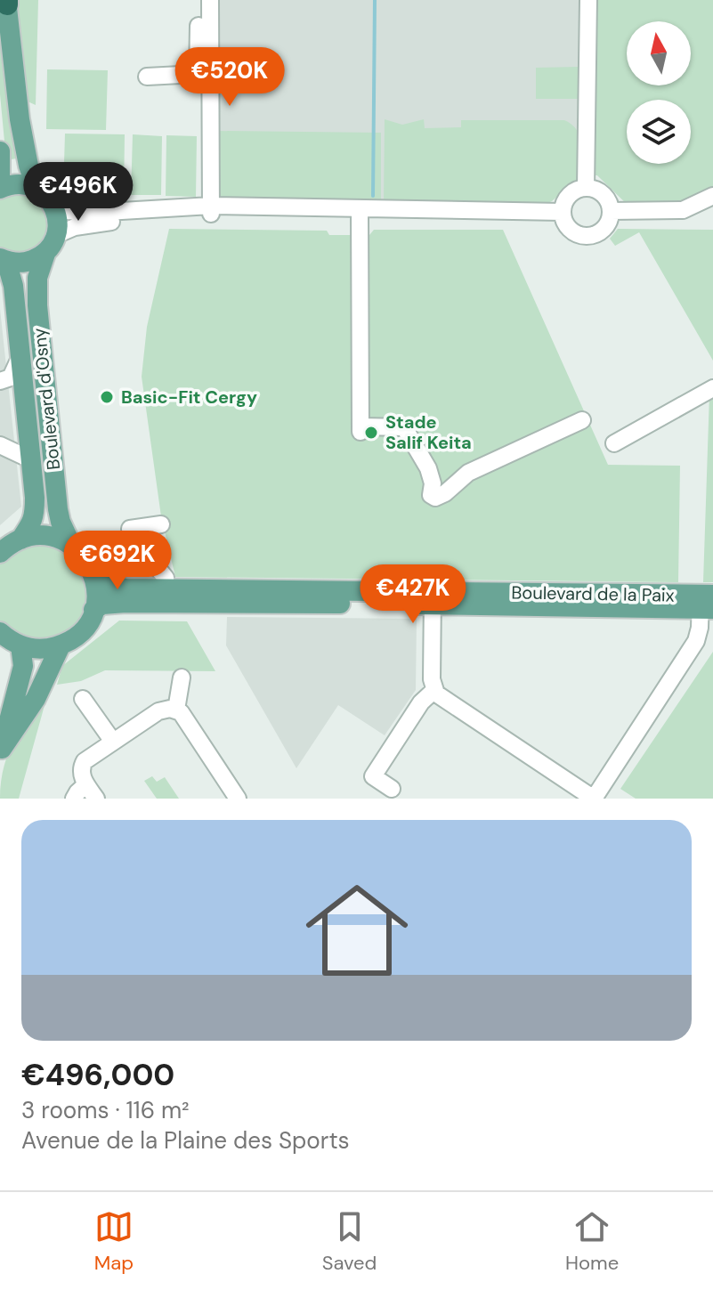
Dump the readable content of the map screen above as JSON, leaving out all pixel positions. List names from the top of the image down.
{
  "streets": {
    "main road": ["Boulevard d'Osny", "Boulevard de la Paix"]
  },
  "crossings": [
    ["Boulevard d'Osny", "Boulevard de la Paix"]
  ],
  "places": ["Basic-Fit Cergy", "Stade Salif Keita"],
  "north": "top",
  "page": {
    "price": [
      "€520K",
      "€496K",
      "€692K",
      "€427K"
    ],
    "list": [
      {
        "name": "€496,000",
        "note": "3 rooms · 116 m² · Avenue de la Plaine des Sports"
      }
    ],
    "tabs": ["Map", "Saved", "Home"]
  }
}
